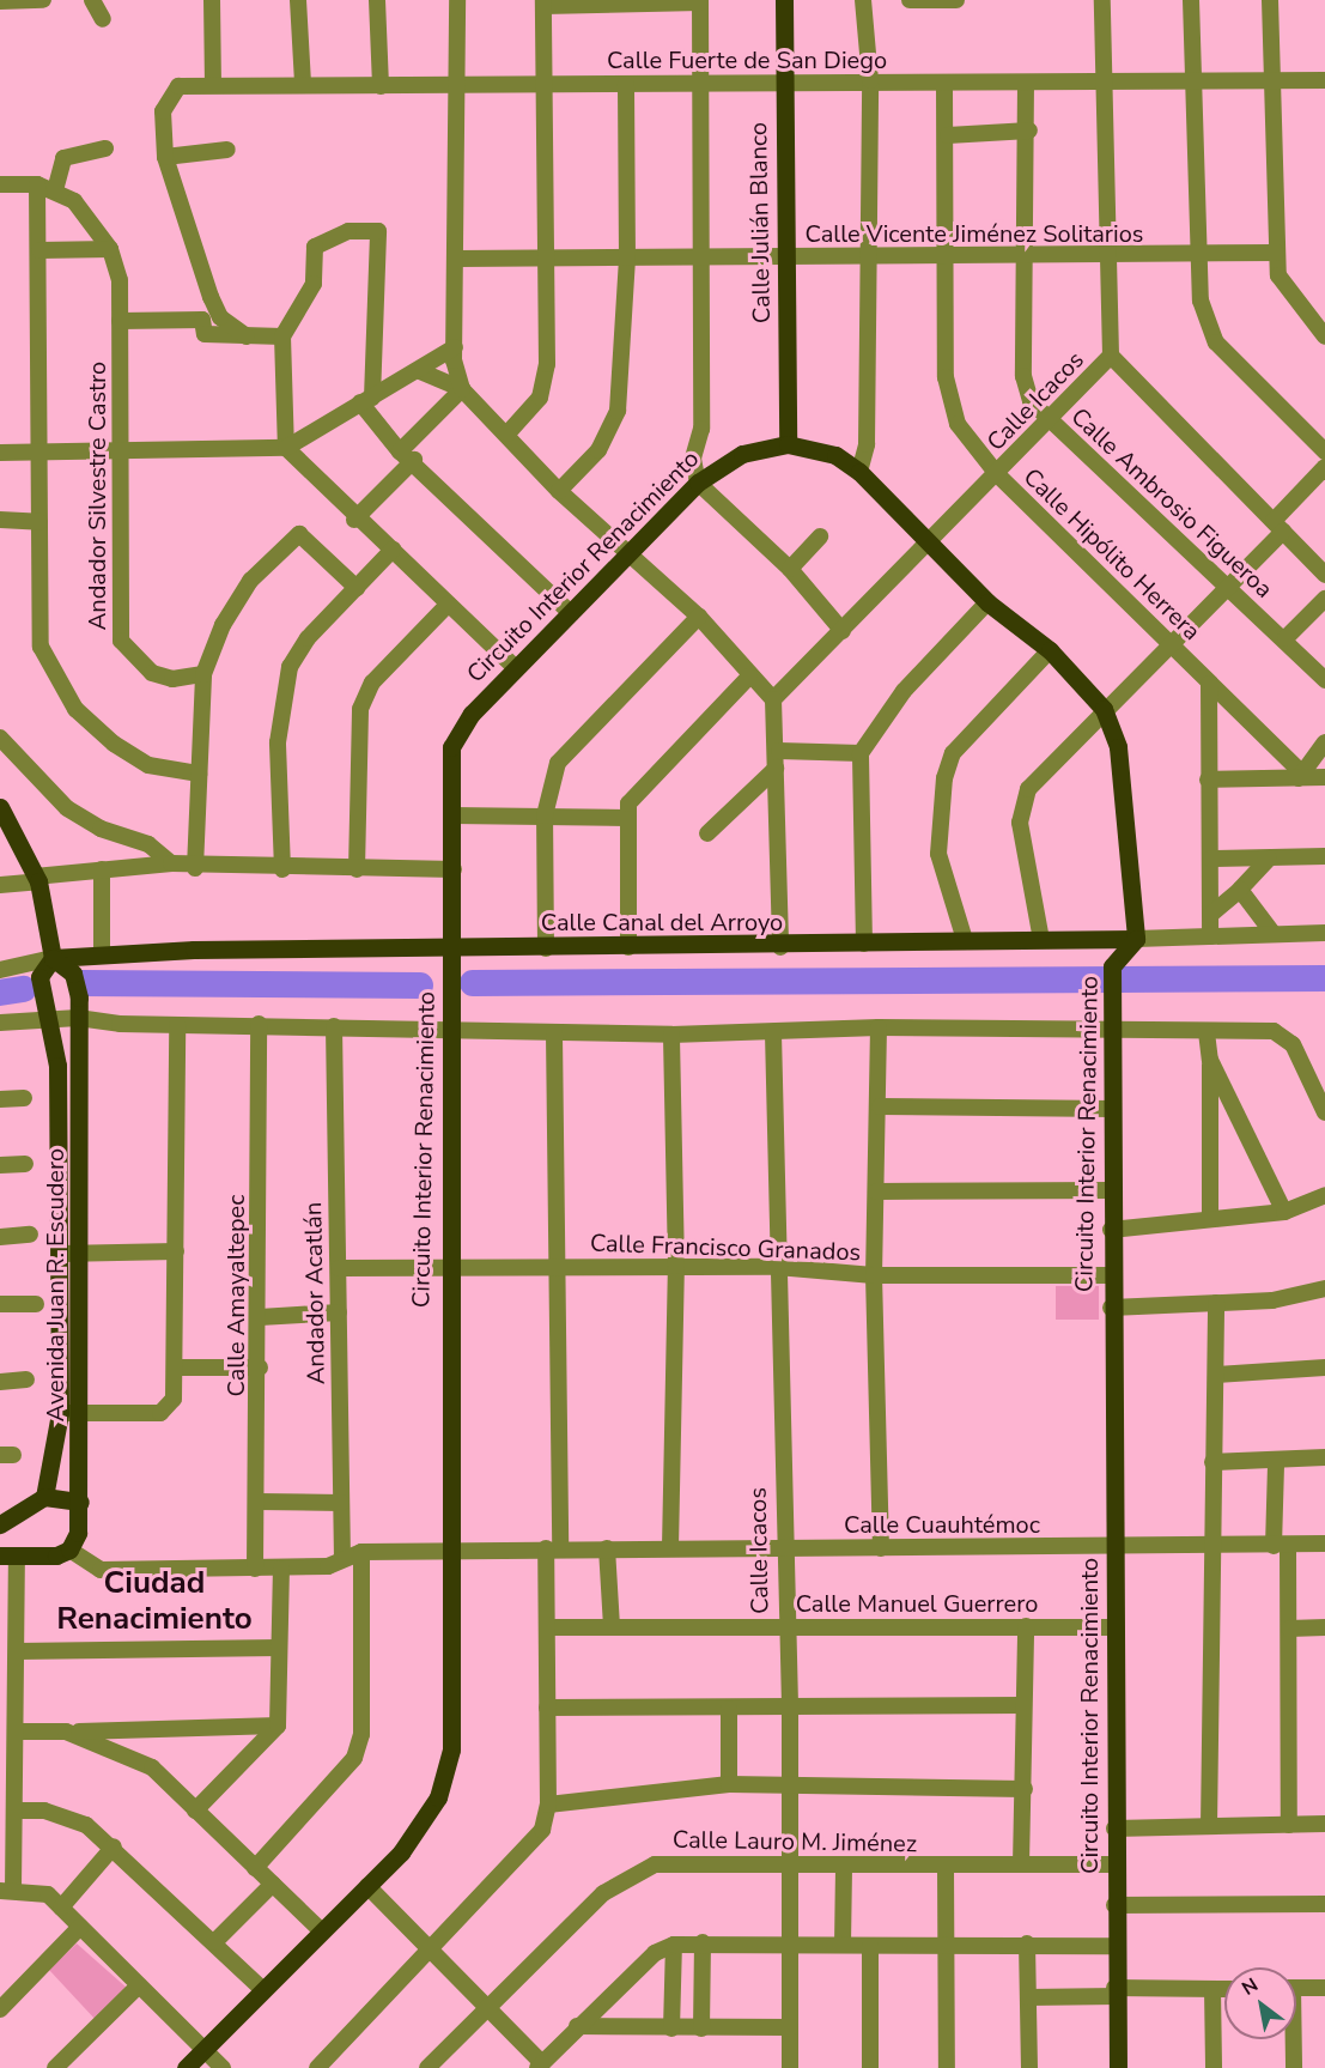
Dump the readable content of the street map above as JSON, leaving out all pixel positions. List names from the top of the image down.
{
  "streets": {
    "main road": [
      "Calle Julián Blanco",
      "Circuito Interior Renacimiento",
      "Calle Canal del Arroyo",
      "Avenida Juan R. Escudero"
    ],
    "street": [
      "Calle Fuerte de San Diego",
      "Calle Vicente Jiménez Solitarios",
      "Calle Icacos",
      "Andador Silvestre Castro",
      "Calle Ambrosio Figueroa",
      "Calle Hipólito Herrera",
      "Calle Francisco Granados",
      "Andador Acatlán",
      "Calle Amayaltepec",
      "Calle Cuauhtémoc",
      "Calle Manuel Guerrero",
      "Calle Lauro M. Jiménez"
    ]
  },
  "crossings": [
    ["Calle Fuerte de San Diego", "Calle Julián Blanco"],
    ["Calle Fuerte de San Diego", "Calle Icacos"],
    ["Calle Fuerte de San Diego", "Calle Ambrosio Figueroa"],
    ["Calle Fuerte de San Diego", "Calle Hipólito Herrera"],
    ["Calle Julián Blanco", "Calle Vicente Jiménez Solitarios"],
    ["Calle Julián Blanco", "Circuito Interior Renacimiento"],
    ["Calle Vicente Jiménez Solitarios", "Calle Icacos"],
    ["Calle Vicente Jiménez Solitarios", "Calle Ambrosio Figueroa"],
    ["Calle Vicente Jiménez Solitarios", "Calle Hipólito Herrera"],
    ["Calle Icacos", "Calle Ambrosio Figueroa"],
    ["Calle Icacos", "Calle Hipólito Herrera"],
    ["Calle Icacos", "Circuito Interior Renacimiento"],
    ["Calle Icacos", "Calle Francisco Granados"],
    ["Calle Icacos", "Calle Cuauhtémoc"],
    ["Calle Icacos", "Calle Manuel Guerrero"],
    ["Calle Icacos", "Calle Lauro M. Jiménez"],
    ["Circuito Interior Renacimiento", "Calle Canal del Arroyo"],
    ["Circuito Interior Renacimiento", "Calle Francisco Granados"],
    ["Circuito Interior Renacimiento", "Calle Cuauhtémoc"],
    ["Circuito Interior Renacimiento", "Calle Manuel Guerrero"],
    ["Circuito Interior Renacimiento", "Calle Lauro M. Jiménez"],
    ["Calle Canal del Arroyo", "Avenida Juan R. Escudero"],
    ["Calle Francisco Granados", "Andador Acatlán"],
    ["Avenida Juan R. Escudero", "Calle Cuauhtémoc"],
    ["Andador Acatlán", "Calle Cuauhtémoc"],
    ["Calle Amayaltepec", "Calle Cuauhtémoc"]
  ],
  "districts": ["Ciudad Renacimiento"],
  "north": "top left"
}
